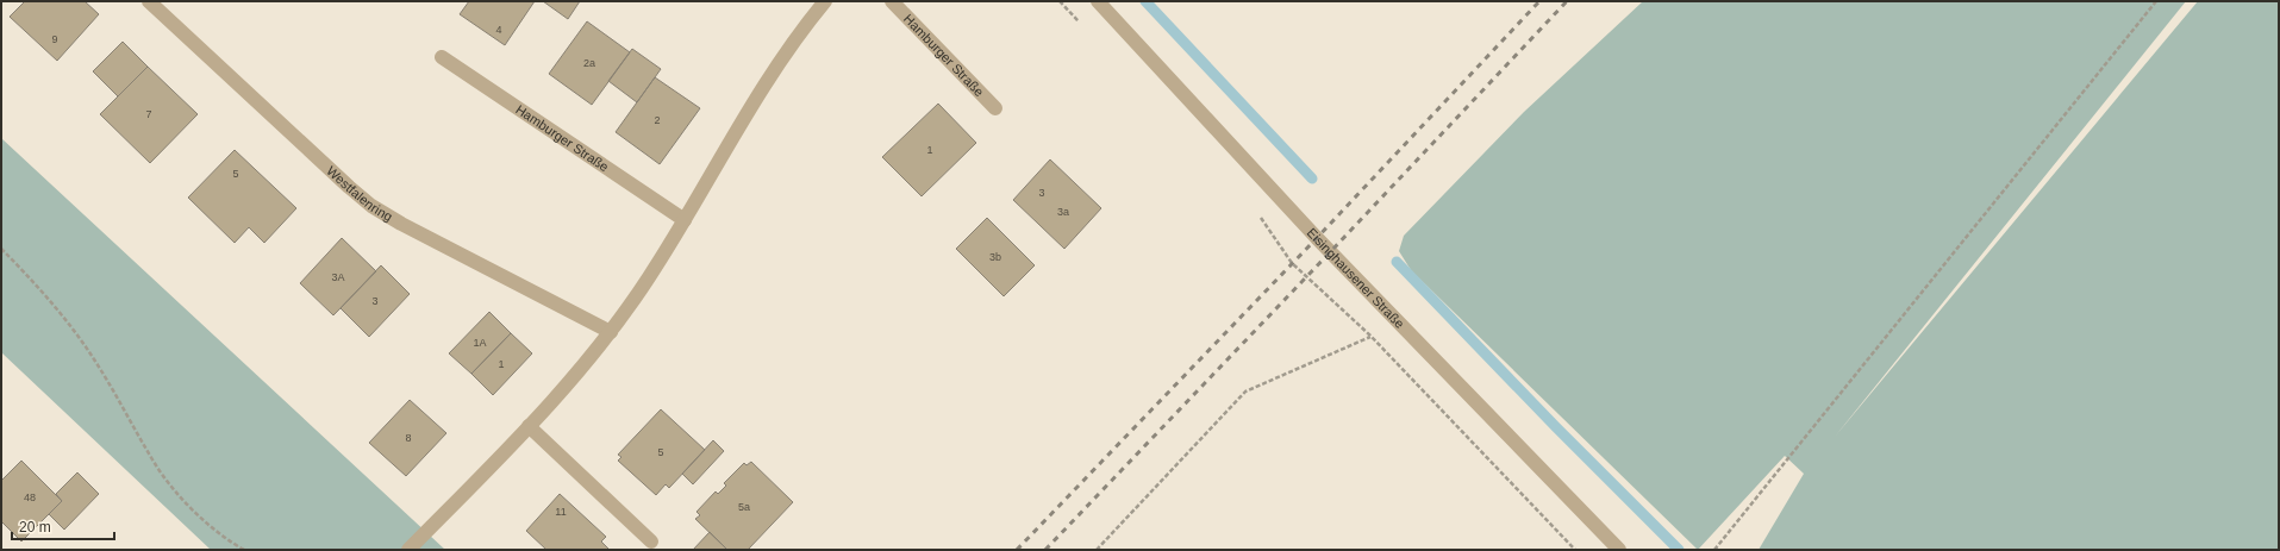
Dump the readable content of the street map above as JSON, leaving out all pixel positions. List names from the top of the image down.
{
  "streets": {
    "street": ["Hamburger Straße", "Westfalenring", "Eisinghausener Straße"]
  },
  "house_numbers": [
    "4",
    "9",
    "2a",
    "7",
    "2",
    "1",
    "5",
    "3",
    "3a",
    "3b",
    "3A",
    "3",
    "1A",
    "1",
    "8",
    "5",
    "48",
    "5a",
    "11"
  ],
  "scale_bar": "20 m"
}
